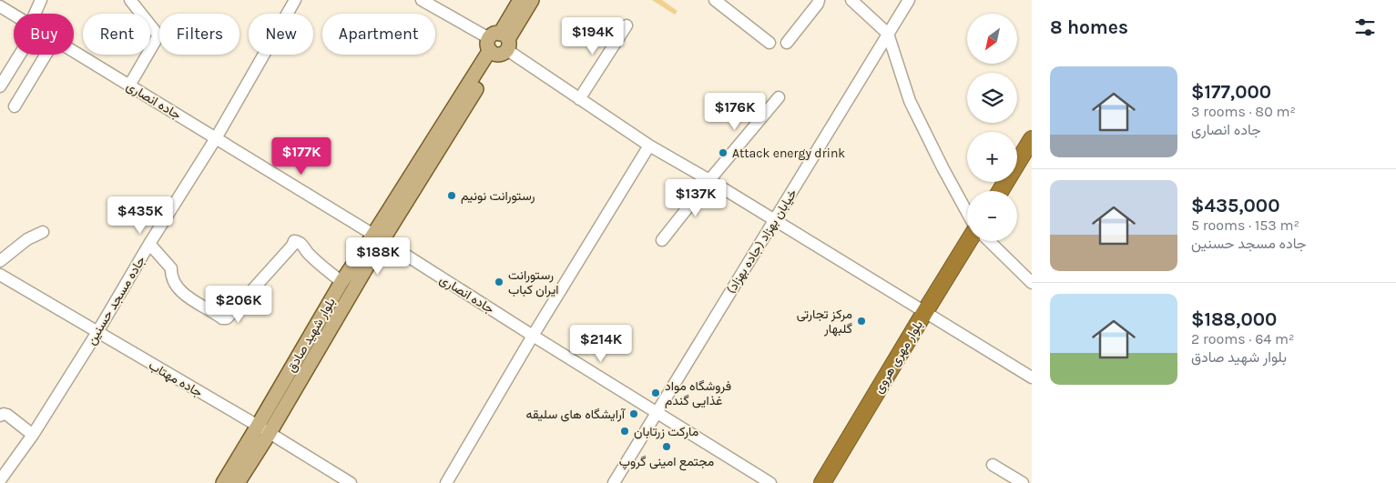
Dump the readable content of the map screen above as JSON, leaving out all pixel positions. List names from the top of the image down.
{
  "streets": {
    "highway": ["بلوار مهری هروی"],
    "main road": ["بلوار شهید صادق"],
    "street": [
      "جاده انصاری",
      "خیابان بهزاد (جاده بهزاد)",
      "جاده مسجد حسنین",
      "جاده مهتاب"
    ]
  },
  "crossings": [
    ["جاده انصاری", "خیابان بهزاد (جاده بهزاد)"],
    ["جاده انصاری", "جاده مسجد حسنین"],
    ["جاده انصاری", "بلوار شهید صادق"],
    ["جاده مسجد حسنین", "جاده مهتاب"],
    ["بلوار شهید صادق", "جاده مهتاب"]
  ],
  "places": [
    "Attack energy drink",
    "رستورانت نونیم",
    "رستورانت ایران کباب",
    "مرکز تجارتی گلبهار",
    "فروشگاه مواد غذایی گندم",
    "آرایشگاه های سلیقه",
    "مارکت زرتابان",
    "مجتمع امینی گروپ"
  ],
  "north": "bottom left",
  "page": {
    "heading": "8 homes",
    "map_buttons": ["+", "−"],
    "chip": [
      "Buy",
      "Rent",
      "Filters",
      "New",
      "Apartment"
    ],
    "price": [
      "$194K",
      "$176K",
      "$177K",
      "$137K",
      "$435K",
      "$188K",
      "$206K",
      "$214K"
    ],
    "list": [
      {
        "name": "$177,000",
        "note": "3 rooms · 80 m² · جاده انصاری"
      },
      {
        "name": "$435,000",
        "note": "5 rooms · 153 m² · جاده مسجد حسنین"
      },
      {
        "name": "$188,000",
        "note": "2 rooms · 64 m² · بلوار شهید صادق"
      }
    ]
  }
}
